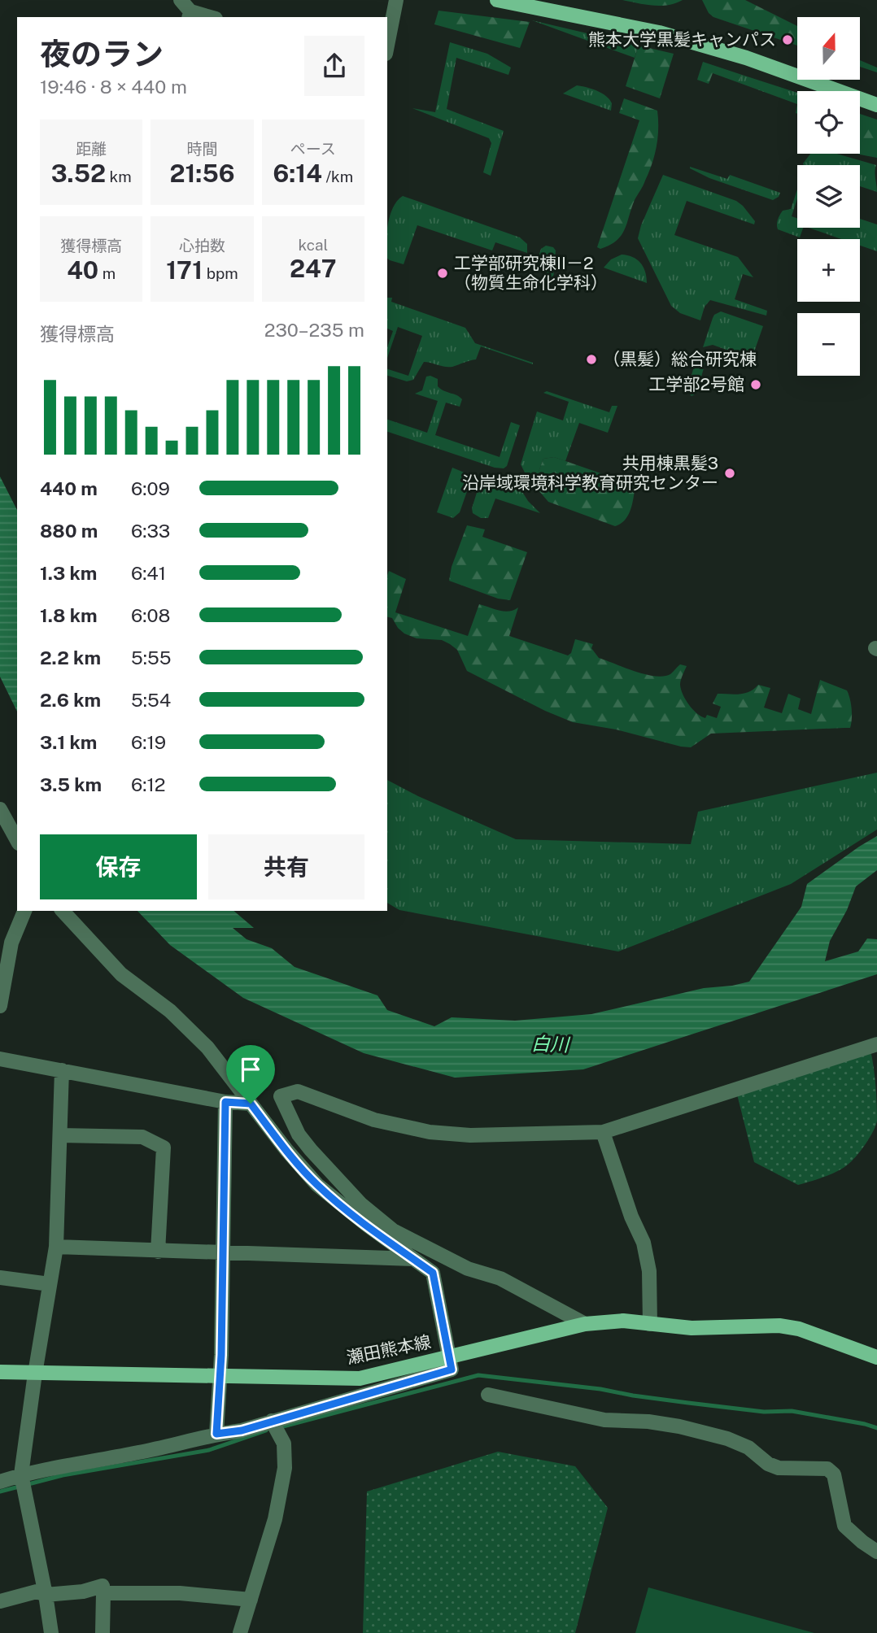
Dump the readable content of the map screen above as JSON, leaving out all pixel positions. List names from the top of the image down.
{
  "streets": {
    "main road": ["瀬田熊本線"]
  },
  "water": ["白川"],
  "places": [
    "熊本大学黒髪キャンパス",
    "工学部研究棟II－2 （物質生命化学科）",
    "（黒髪）総合研究棟",
    "工学部2号館",
    "共用棟黒髪3 沿岸域環境科学教育研究センター"
  ],
  "north": "top",
  "page": {
    "map_buttons": ["+", "−"],
    "heading": ["夜のラン", "19:46 · 8 × 440 m"],
    "stats": [
      ["距離", "3.52 km"],
      ["時間", "21:56"],
      ["ペース", "6:14 /km"],
      ["獲得標高", "40 m"],
      ["心拍数", "171 bpm"],
      ["kcal", "247"]
    ],
    "chart": ["獲得標高", "230–235 m"],
    "list": [
      {
        "name": "440 m",
        "note": "6:09"
      },
      {
        "name": "880 m",
        "note": "6:33"
      },
      {
        "name": "1.3 km",
        "note": "6:41"
      },
      {
        "name": "1.8 km",
        "note": "6:08"
      },
      {
        "name": "2.2 km",
        "note": "5:55"
      },
      {
        "name": "2.6 km",
        "note": "5:54"
      },
      {
        "name": "3.1 km",
        "note": "6:19"
      },
      {
        "name": "3.5 km",
        "note": "6:12"
      }
    ],
    "buttons": ["保存", "共有"]
  }
}
